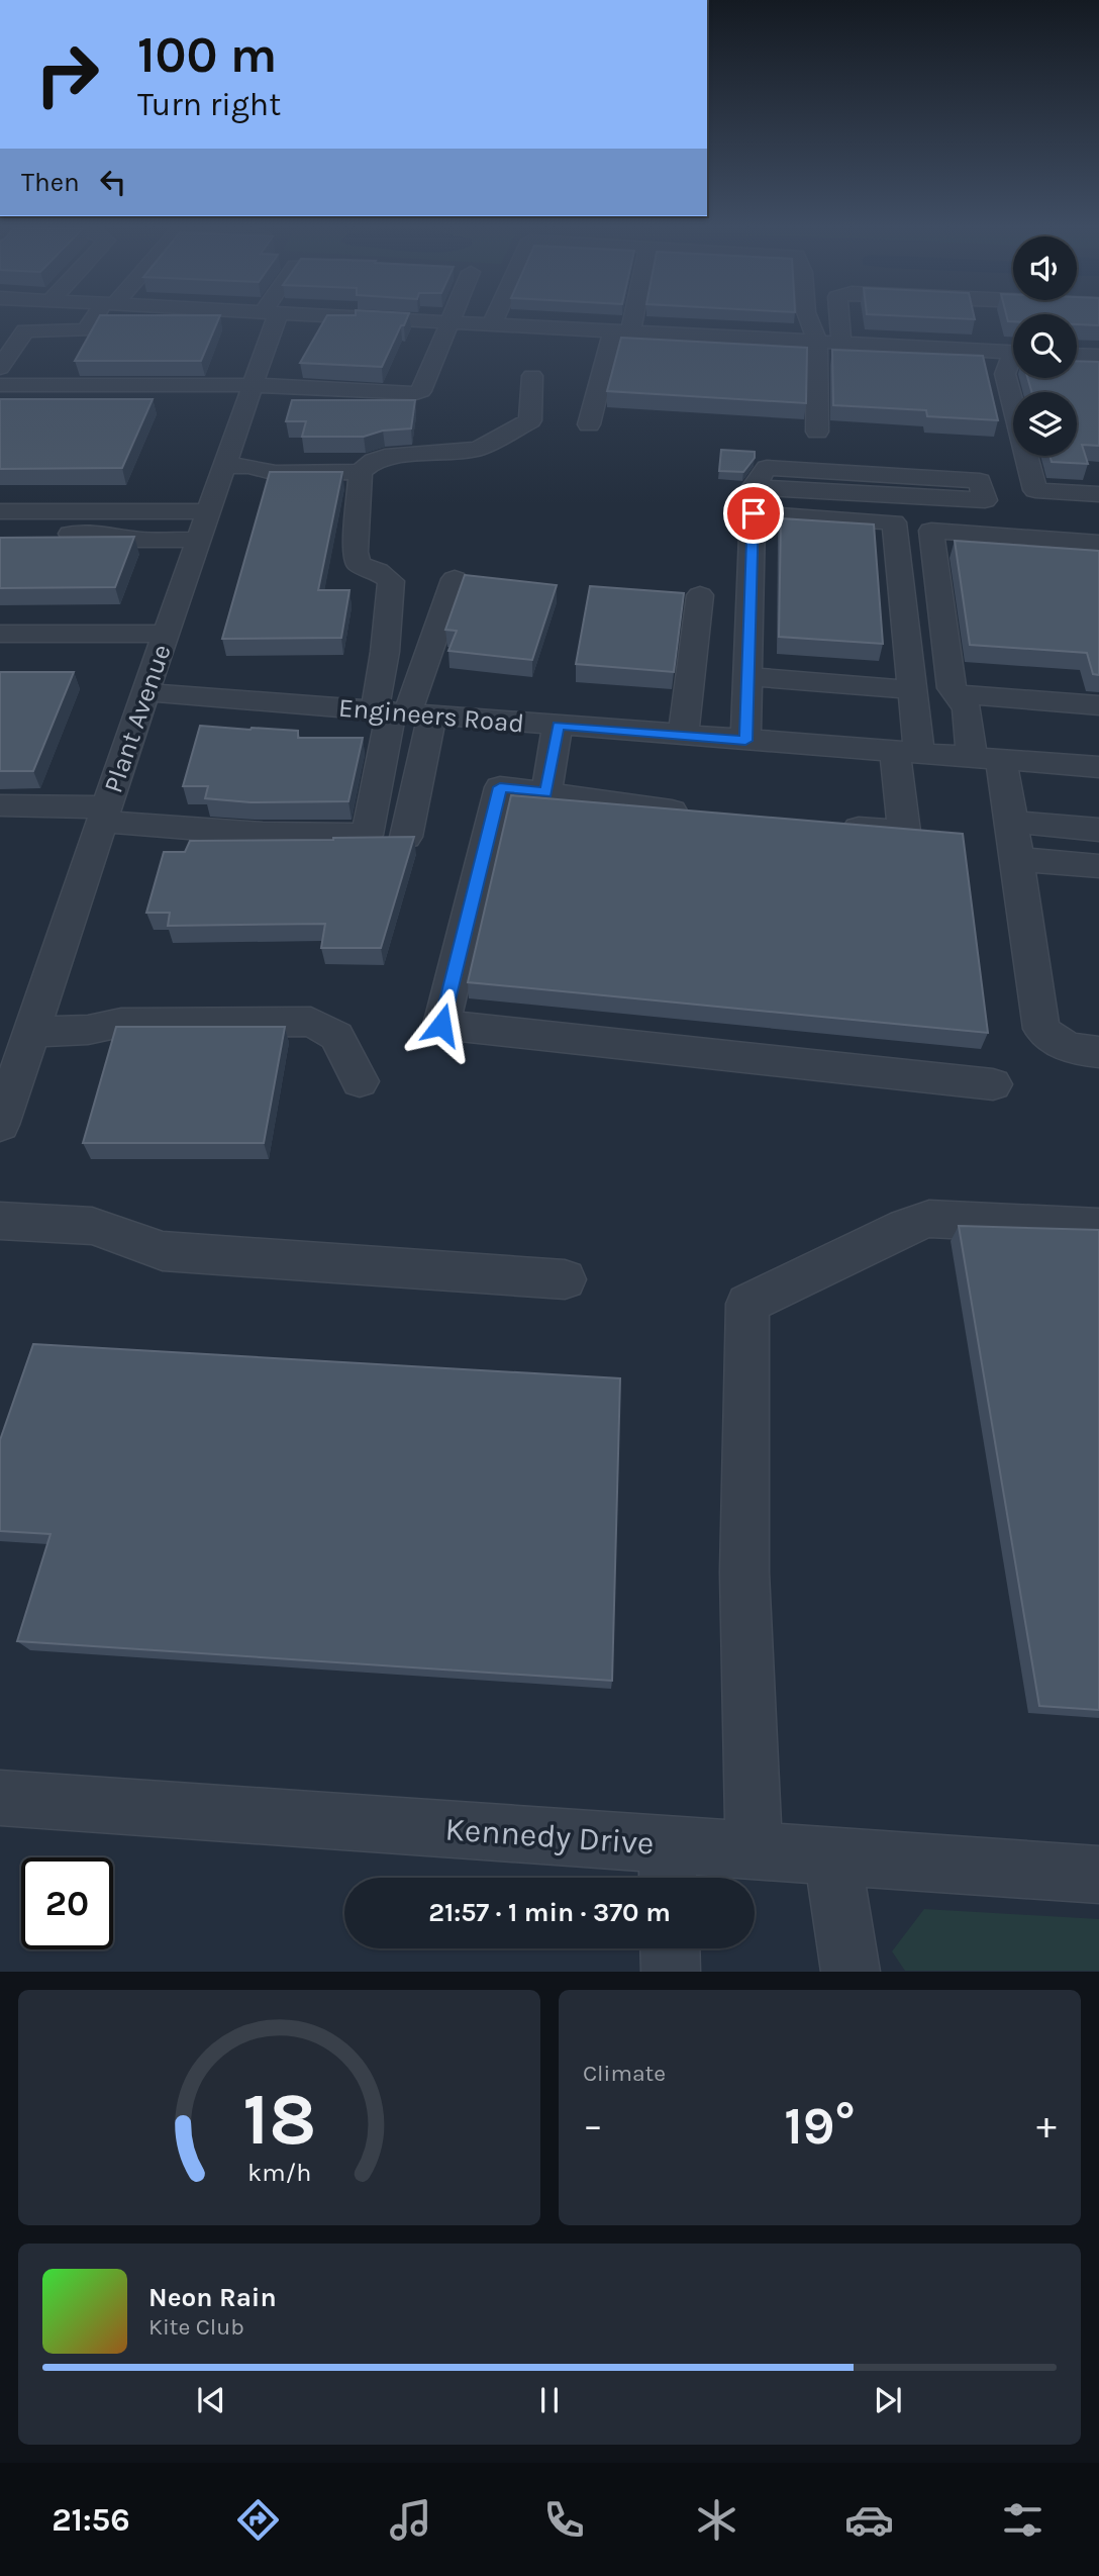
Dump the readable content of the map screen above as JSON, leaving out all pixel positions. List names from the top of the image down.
{
  "streets": {
    "street": ["Engineers Road", "Plant Avenue", "Kennedy Drive"]
  },
  "crossings": [
    ["Engineers Road", "Plant Avenue"]
  ],
  "page": {
    "turn": ["100 m", "Turn right"],
    "then": "Then",
    "limit": "20",
    "trip": "21:57 · 1 min · 370 m",
    "tile": "Climate",
    "heat": ["−", "19°", "+"],
    "song": ["Neon Rain", "Kite Club"],
    "tabs": "21:56",
    "gauge": ["18", "km/h"]
  }
}
